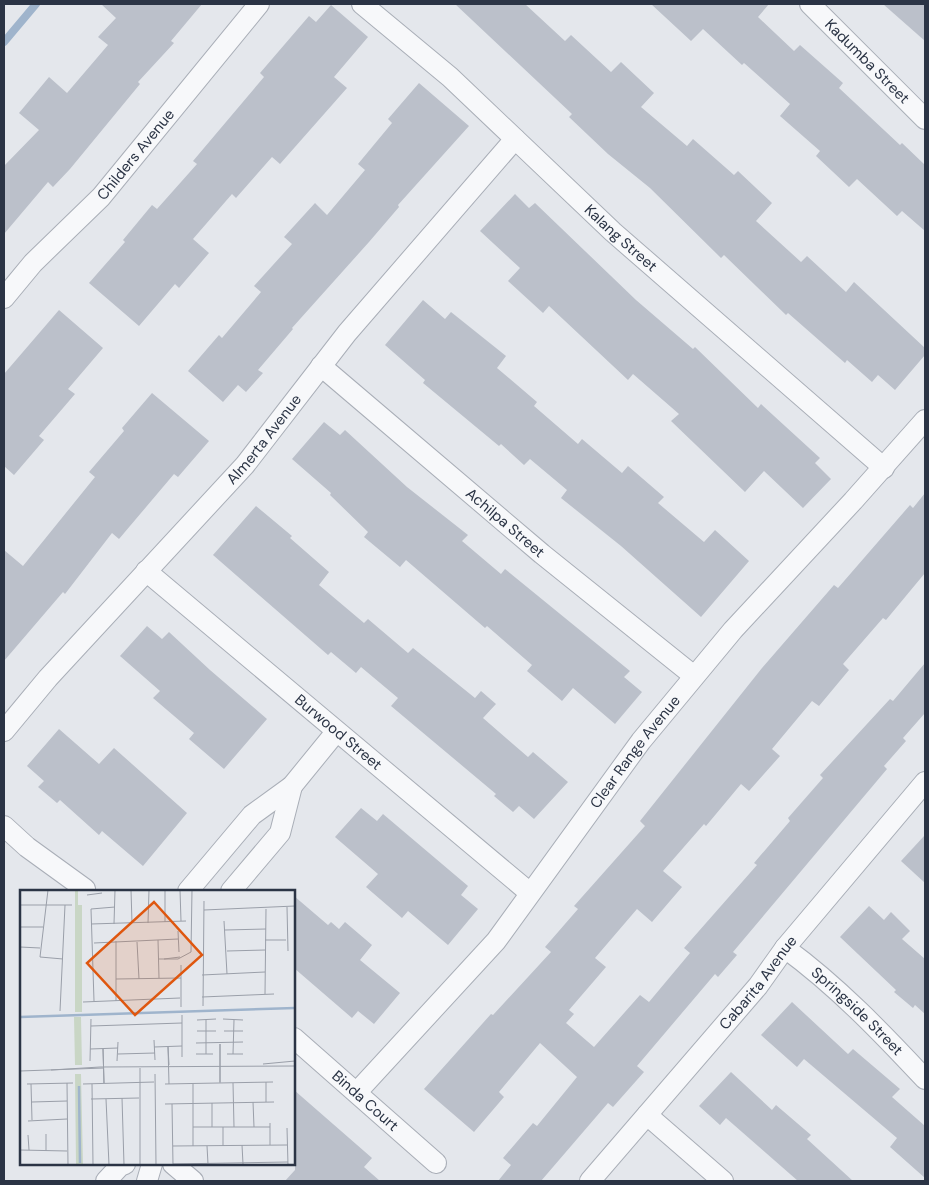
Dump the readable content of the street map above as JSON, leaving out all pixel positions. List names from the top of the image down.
{
  "streets": {
    "street": [
      "Kadumba Street",
      "Childers Avenue",
      "Kalang Street",
      "Almerta Avenue",
      "Achilpa Street",
      "Burwood Street",
      "Clear Range Avenue",
      "Cabarita Avenue",
      "Springside Street",
      "Binda Court"
    ]
  },
  "crossings": [
    ["Kalang Street", "Almerta Avenue"],
    ["Kalang Street", "Clear Range Avenue"],
    ["Almerta Avenue", "Achilpa Street"],
    ["Almerta Avenue", "Burwood Street"],
    ["Achilpa Street", "Clear Range Avenue"],
    ["Burwood Street", "Clear Range Avenue"],
    ["Clear Range Avenue", "Binda Court"],
    ["Cabarita Avenue", "Springside Street"]
  ]
}
